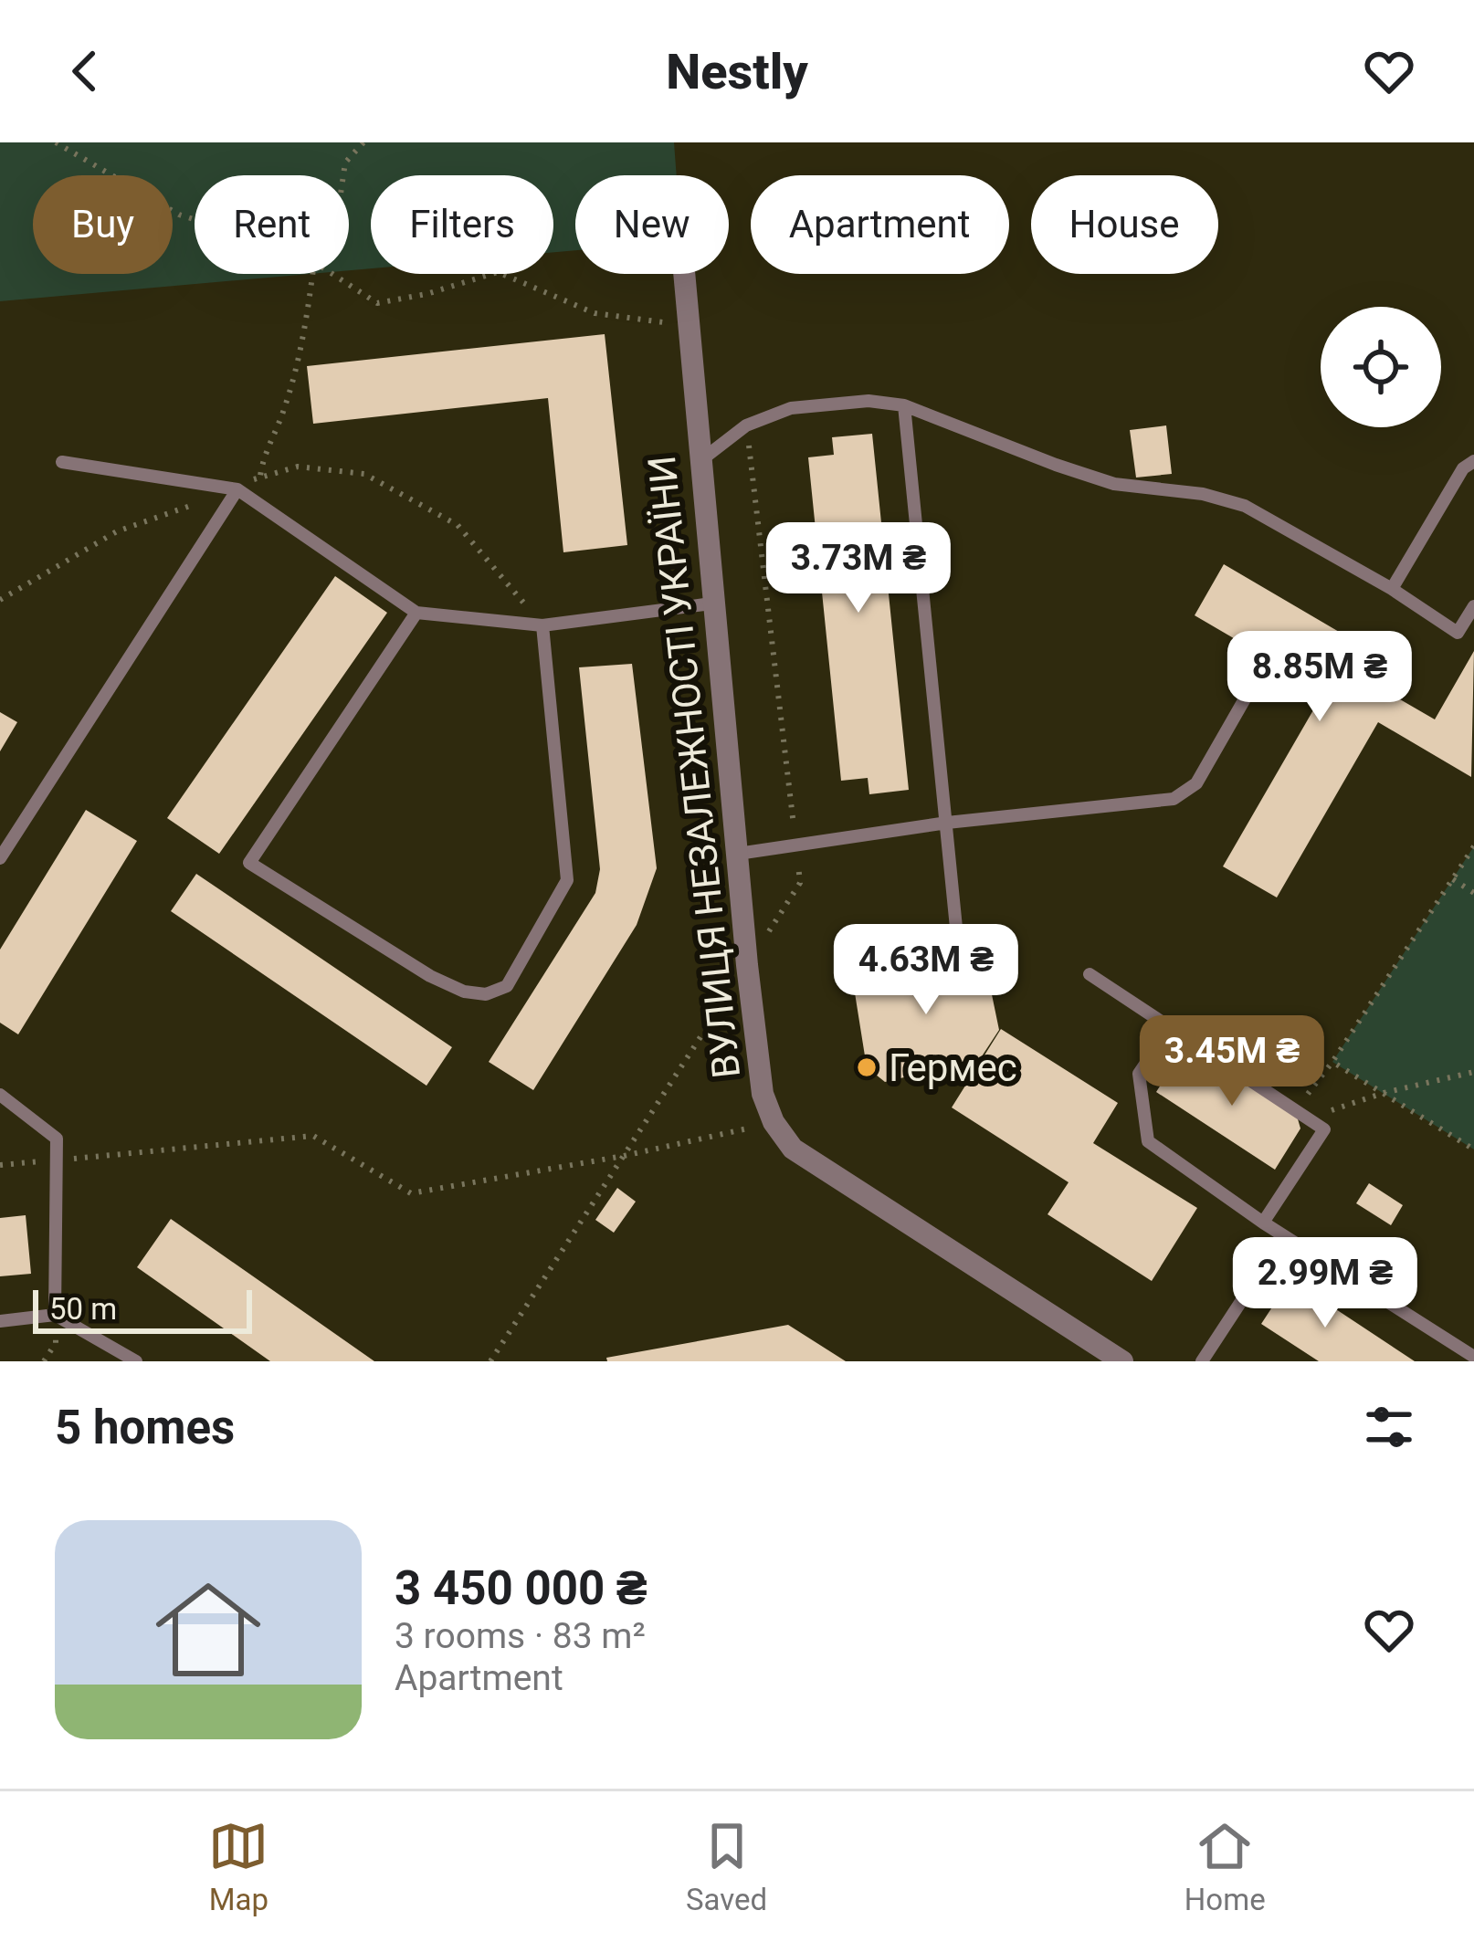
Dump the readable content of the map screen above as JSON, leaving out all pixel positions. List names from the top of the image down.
{
  "streets": {
    "street": ["ВУЛИЦЯ НЕЗАЛЕЖНОСТІ УКРАЇНИ"]
  },
  "places": ["Гермес"],
  "scale_bar": "50 m",
  "page": {
    "header": "Nestly",
    "chip": [
      "Buy",
      "Rent",
      "Filters",
      "New",
      "Apartment",
      "House"
    ],
    "price": [
      "3.73M ₴",
      "8.85M ₴",
      "4.63M ₴",
      "3.45M ₴",
      "2.99M ₴"
    ],
    "scale": "50 m",
    "heading": "5 homes",
    "list": [
      {
        "name": "3 450 000 ₴",
        "note": "3 rooms · 83 m² · Apartment"
      }
    ],
    "tabs": ["Map", "Saved", "Home"]
  }
}
